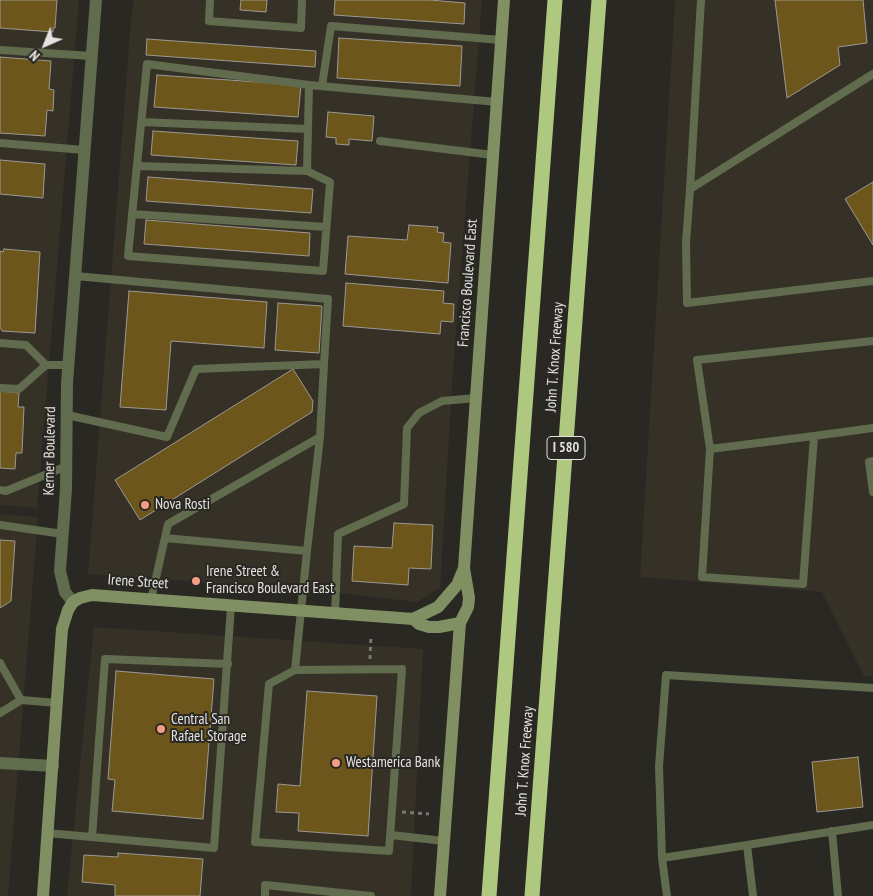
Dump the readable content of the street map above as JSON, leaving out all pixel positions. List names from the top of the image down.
{
  "streets": {
    "highway": ["John T. Knox Freeway", "I 580"],
    "street": ["Francisco Boulevard East", "Kerner Boulevard", "Irene Street"]
  },
  "crossings": [
    ["Francisco Boulevard East", "Irene Street"],
    ["Kerner Boulevard", "Irene Street"]
  ],
  "places": [
    "Nova Rosti",
    "Irene Street & Francisco Boulevard East",
    "Central San Rafael Storage",
    "Westamerica Bank"
  ],
  "north": "bottom left"
}
